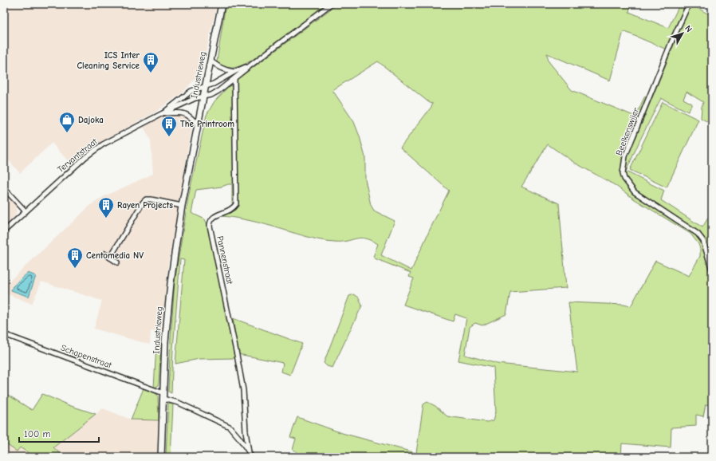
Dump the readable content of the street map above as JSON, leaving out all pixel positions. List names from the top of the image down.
{
  "streets": {
    "main road": ["Industrieweg"],
    "street": [
      "Beelkenswijer",
      "Tervantstraat",
      "Pannenstraat",
      "Schapenstraat"
    ]
  },
  "crossings": [
    ["Industrieweg", "Tervantstraat"],
    ["Industrieweg", "Schapenstraat"],
    ["Tervantstraat", "Pannenstraat"],
    ["Pannenstraat", "Schapenstraat"]
  ],
  "places": {
    "building": [
      "ICS Inter Cleaning Service",
      "The Printroom",
      "Rayen Projects",
      "Centomedia NV"
    ],
    "shop": ["Dajoka"]
  },
  "scale_bar": "100 m",
  "north": "top right"
}
